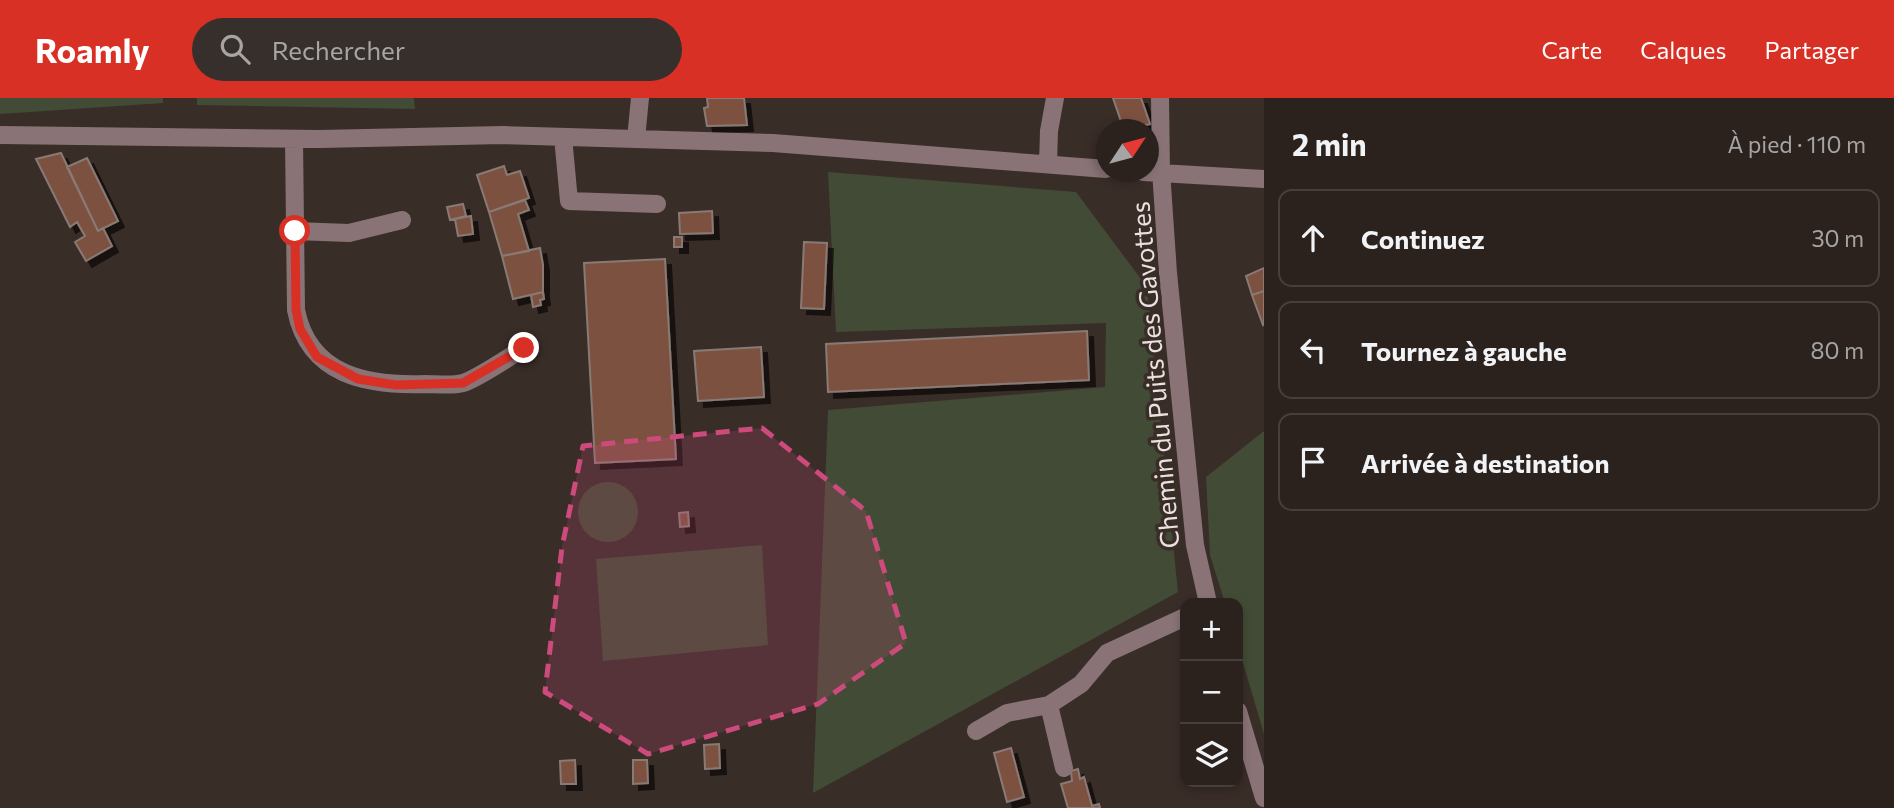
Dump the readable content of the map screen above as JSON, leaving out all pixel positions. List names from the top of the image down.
{
  "streets": {
    "street": ["Chemin du Puits des Gavottes"]
  },
  "north": "top right",
  "page": {
    "header": "Roamly",
    "search": "Rechercher",
    "nav": ["Carte", "Calques", "Partager"],
    "heading": ["2 min", "À pied · 110 m"],
    "list": [
      ["Continuez", "30 m"],
      ["Tournez à gauche", "80 m"],
      "Arrivée à destination"
    ],
    "map_buttons": ["+", "−"]
  }
}
